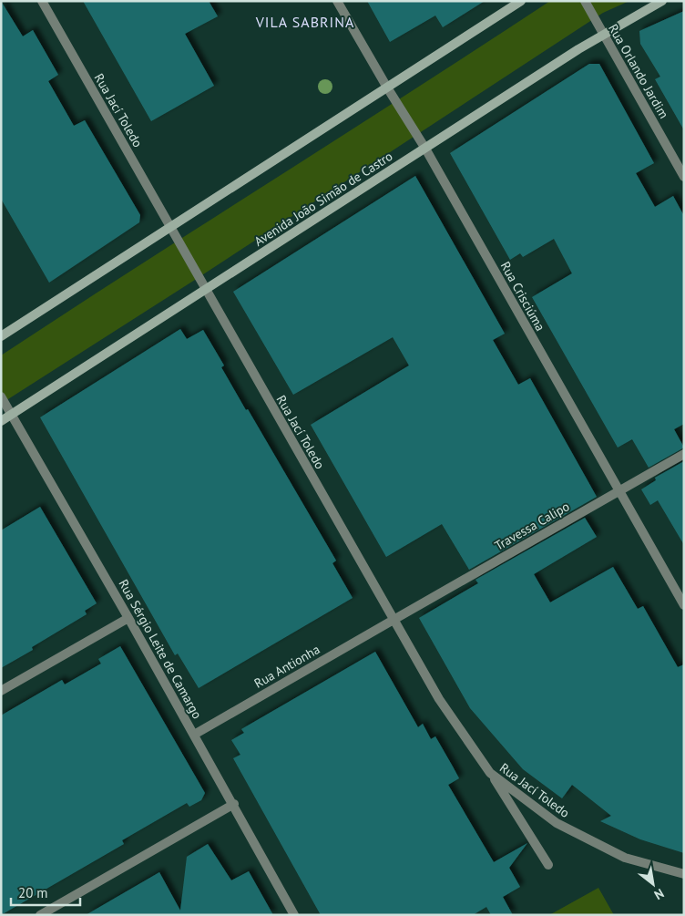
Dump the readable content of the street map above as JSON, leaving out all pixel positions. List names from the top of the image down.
{
  "streets": {
    "main road": ["Avenida João Simão de Castro"],
    "street": [
      "Rua Orlando Jardim",
      "Rua Jací Toledo",
      "Rua Crisciúma",
      "Travessa Calipo",
      "Rua Sérgio Leite de Camargo",
      "Rua Antionha"
    ]
  },
  "crossings": [
    ["Rua Orlando Jardim", "Avenida João Simão de Castro"],
    ["Rua Jací Toledo", "Avenida João Simão de Castro"],
    ["Rua Jací Toledo", "Travessa Calipo"],
    ["Rua Jací Toledo", "Rua Antionha"],
    ["Avenida João Simão de Castro", "Rua Crisciúma"],
    ["Avenida João Simão de Castro", "Rua Sérgio Leite de Camargo"],
    ["Rua Crisciúma", "Travessa Calipo"],
    ["Travessa Calipo", "Rua Antionha"],
    ["Rua Sérgio Leite de Camargo", "Rua Antionha"]
  ],
  "districts": ["VILA SABRINA"],
  "scale_bar": "20 m",
  "north": "bottom right"
}
